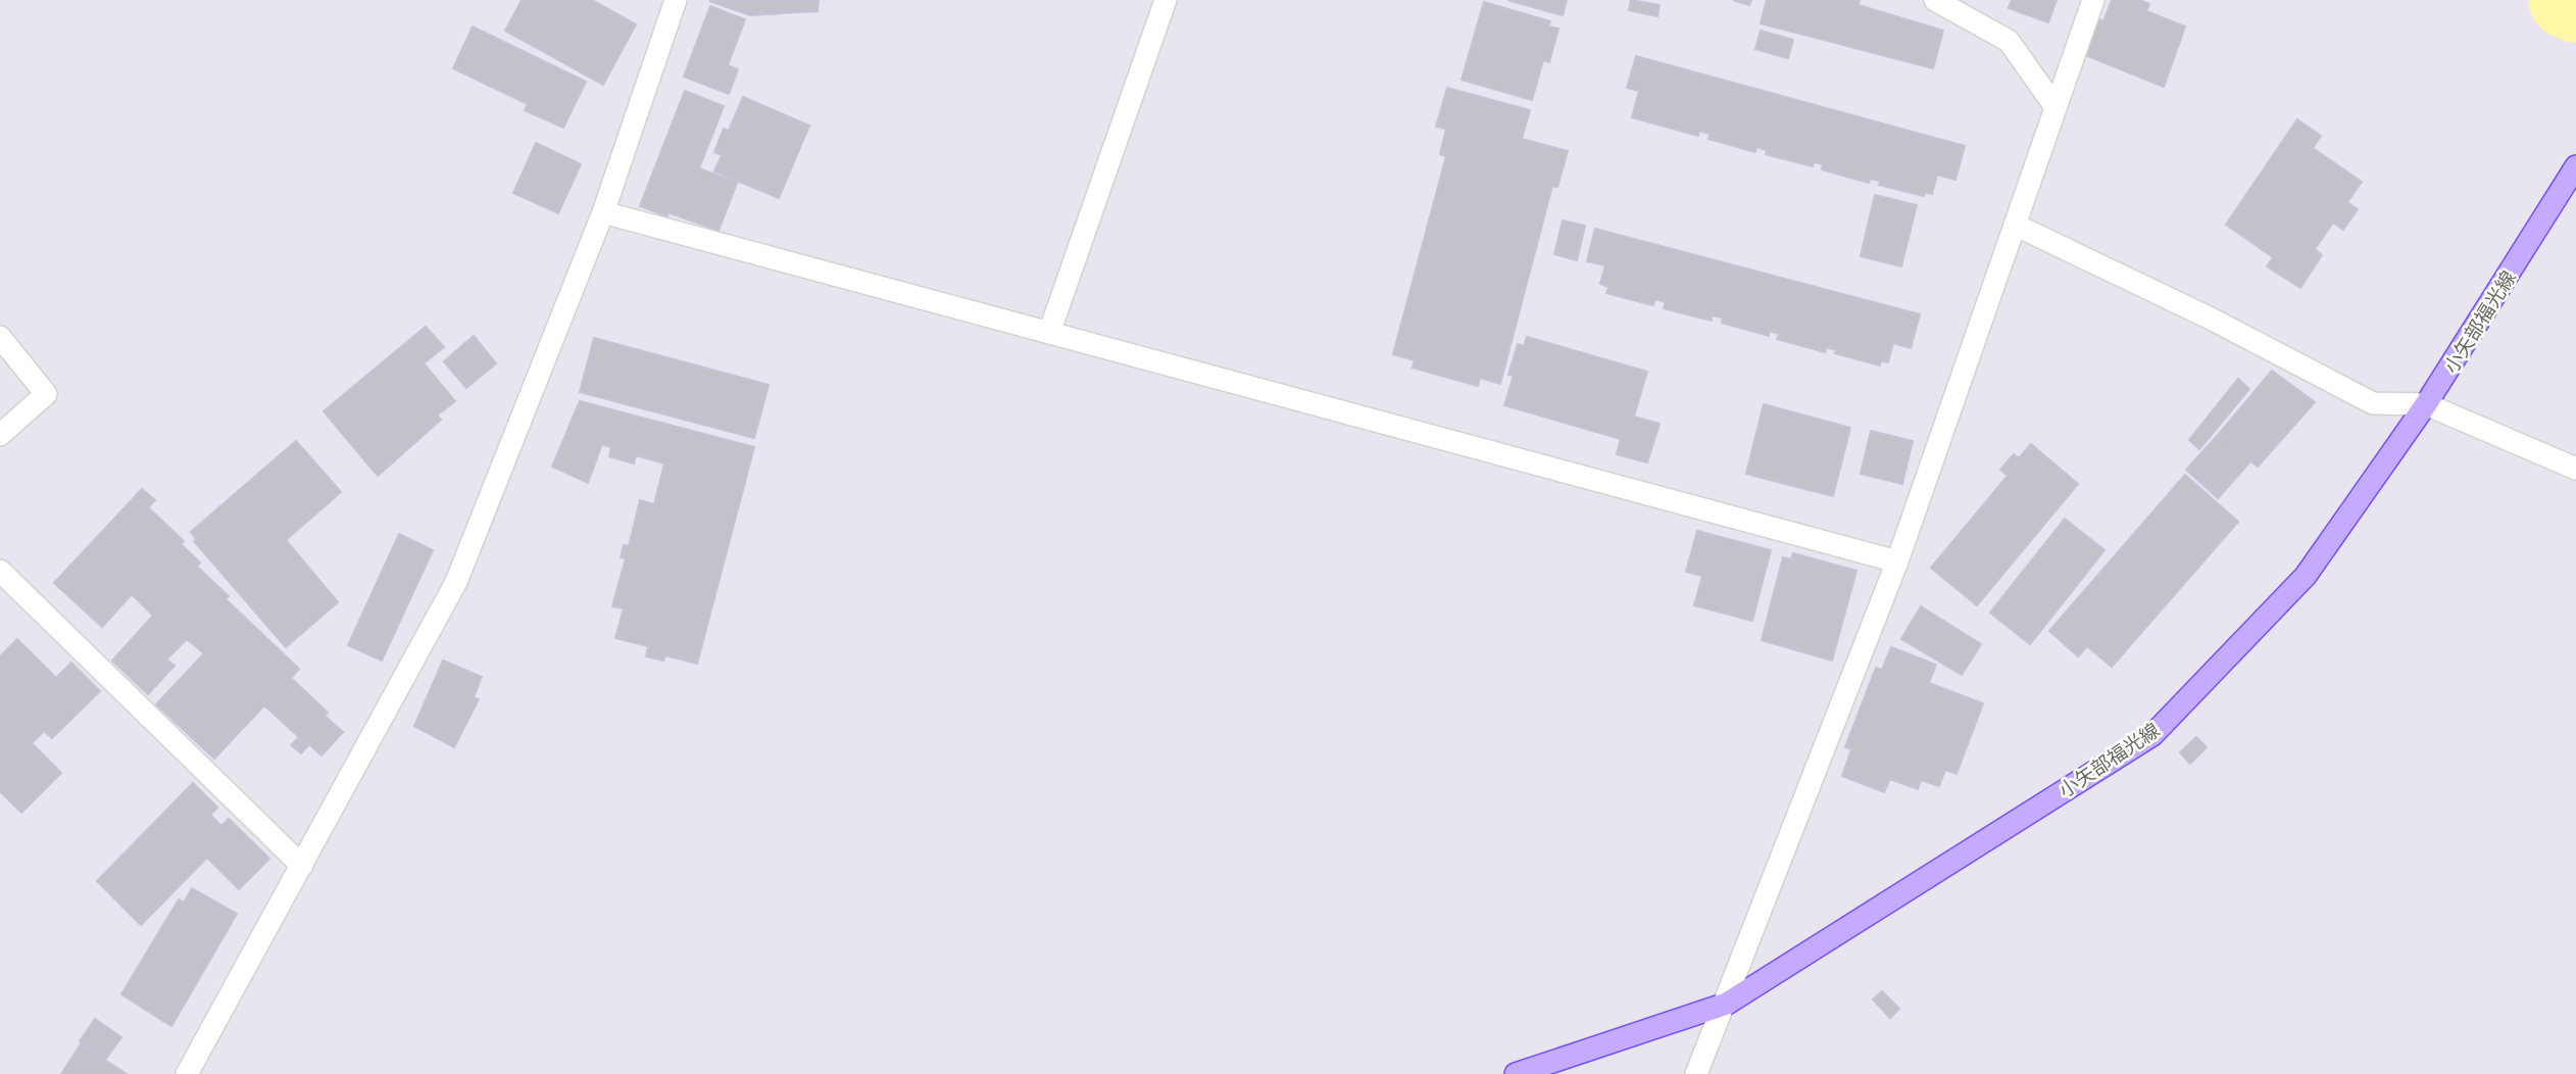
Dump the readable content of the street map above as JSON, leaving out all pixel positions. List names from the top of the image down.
{
  "streets": {
    "main road": ["小矢部福光線"]
  }
}
